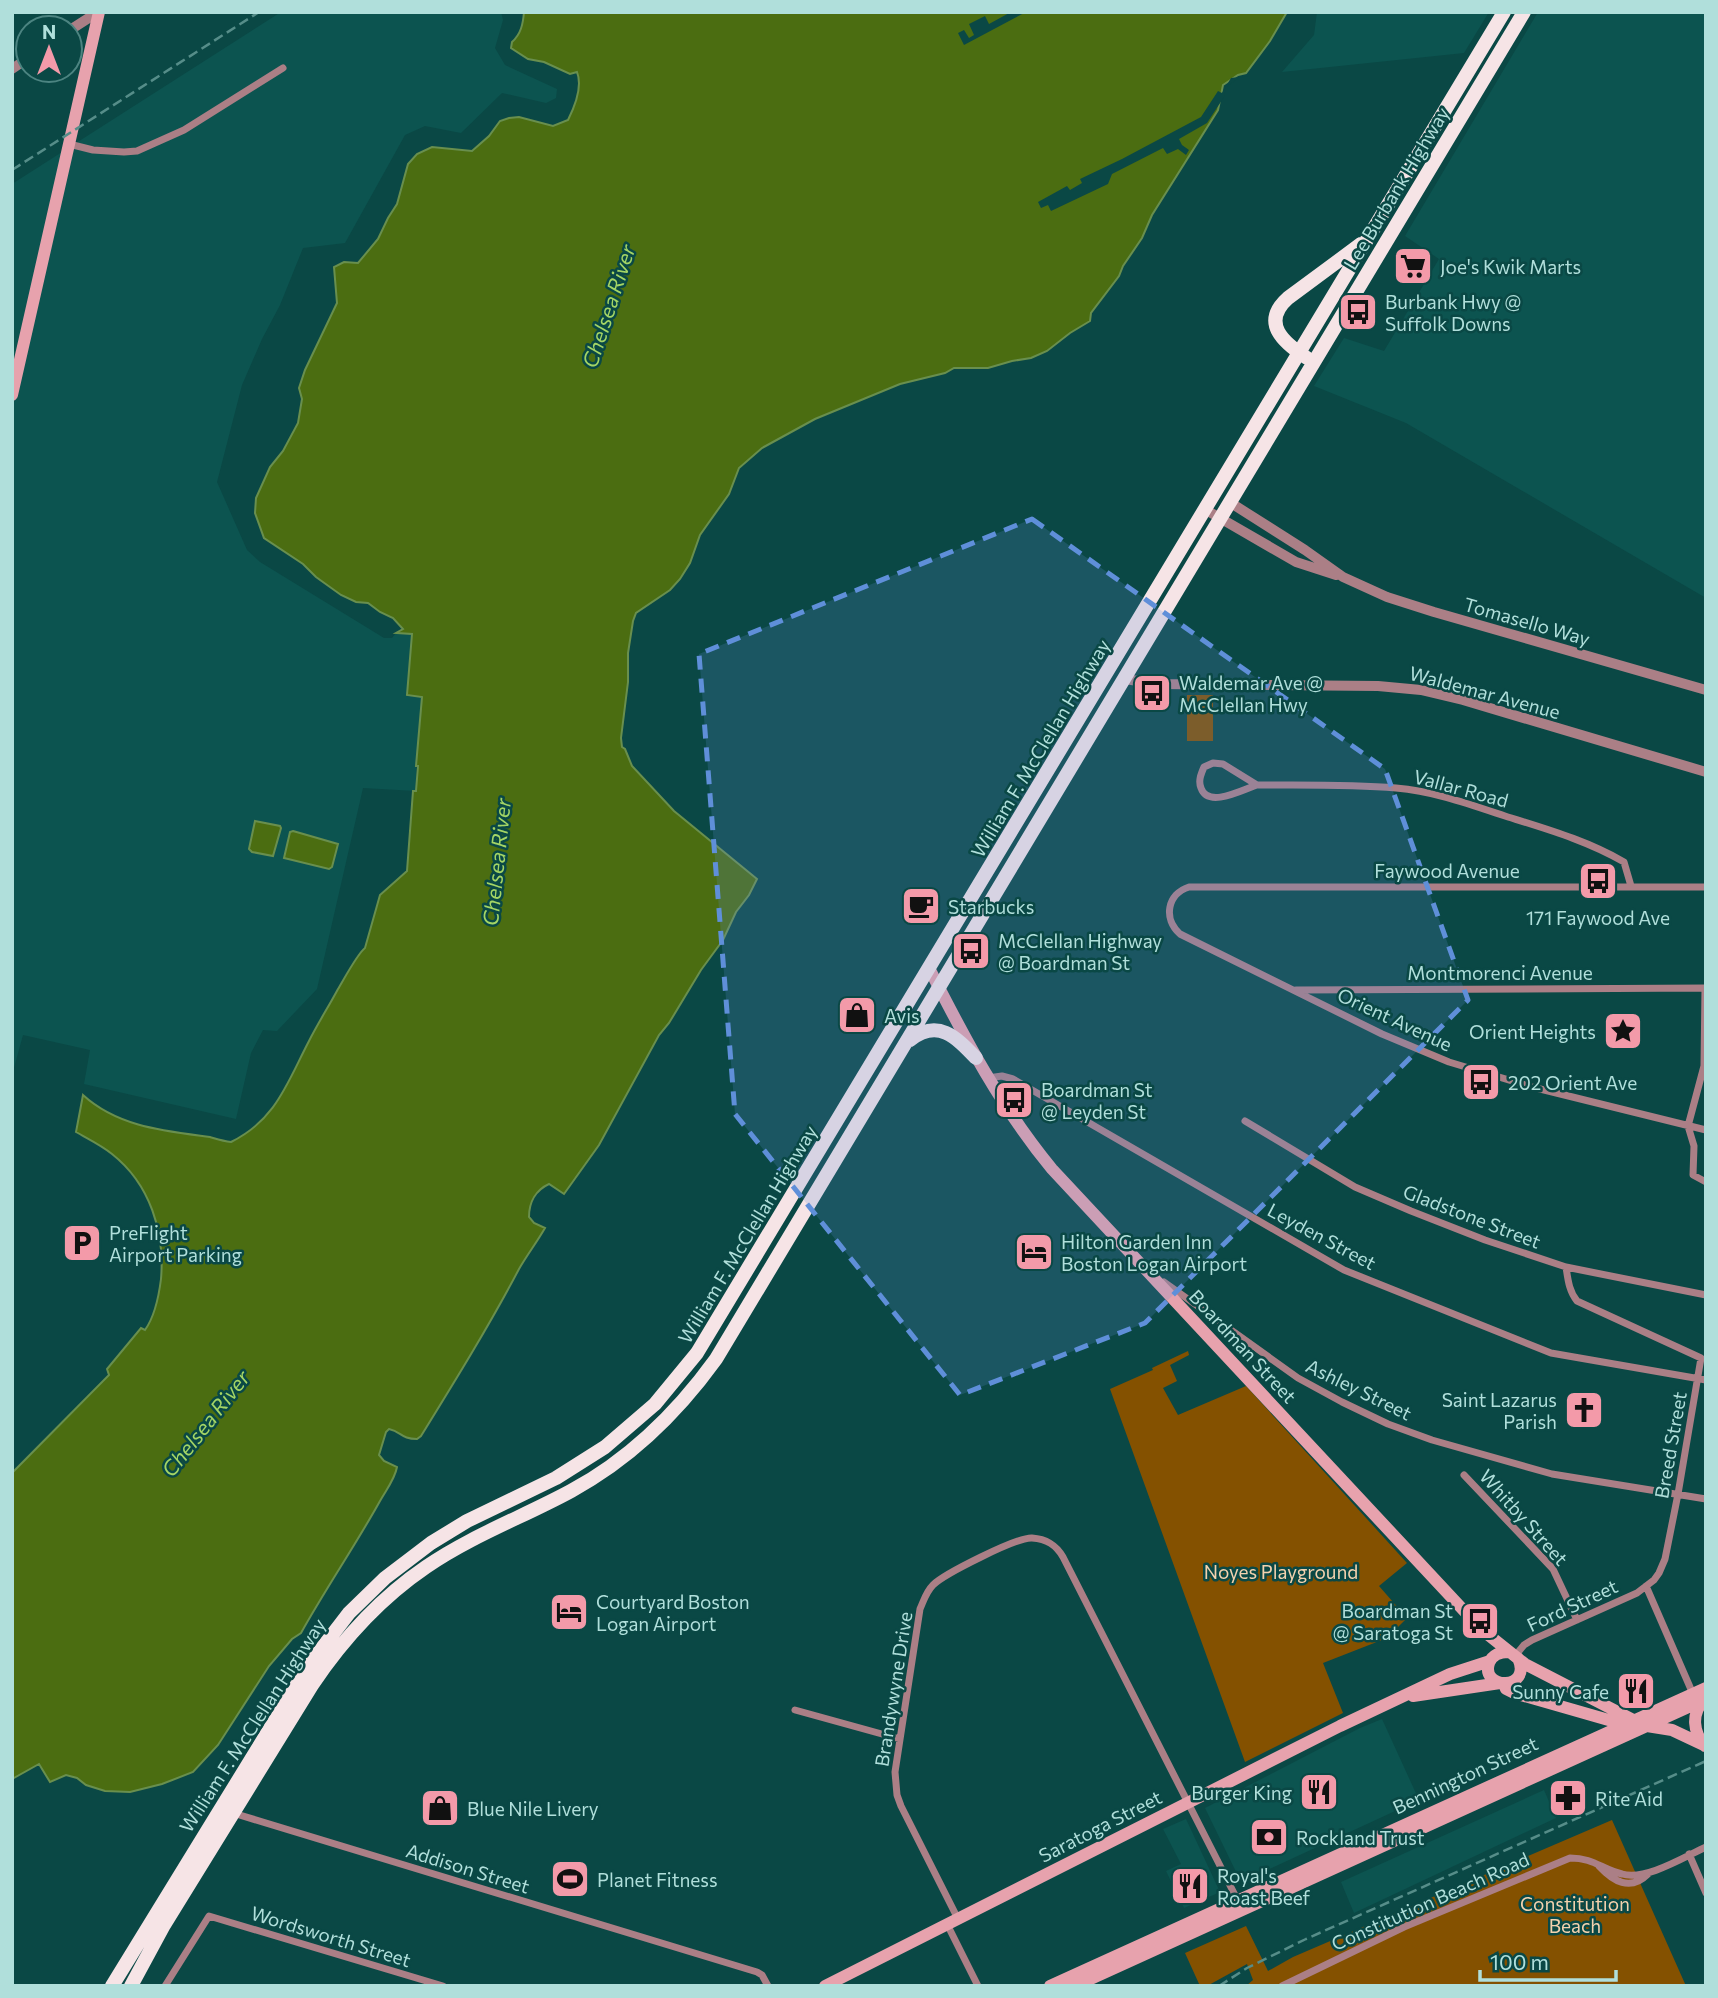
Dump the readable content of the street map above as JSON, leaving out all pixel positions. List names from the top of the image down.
{
  "streets": {
    "highway": ["Lee Burbank Highway", "William F. McClellan Highway"],
    "main road": ["Boardman Street", "Bennington Street", "Saratoga Street"],
    "street": [
      "Tomasello Way",
      "Waldemar Avenue",
      "Vallar Road",
      "Faywood Avenue",
      "Montmorenci Avenue",
      "Orient Avenue",
      "Gladstone Street",
      "Leyden Street",
      "Ashley Street",
      "Breed Street",
      "Whitby Street",
      "Ford Street",
      "Brandywyne Drive",
      "Addison Street",
      "Constitution Beach Road",
      "Wordsworth Street"
    ]
  },
  "crossings": [
    ["Lee Burbank Highway", "William F. McClellan Highway"],
    ["Tomasello Way", "William F. McClellan Highway"],
    ["Waldemar Avenue", "William F. McClellan Highway"],
    ["William F. McClellan Highway", "Boardman Street"],
    ["William F. McClellan Highway", "Addison Street"],
    ["Vallar Road", "Faywood Avenue"],
    ["Faywood Avenue", "Orient Avenue"],
    ["Montmorenci Avenue", "Orient Avenue"],
    ["Gladstone Street", "Breed Street"],
    ["Leyden Street", "Boardman Street"],
    ["Leyden Street", "Breed Street"],
    ["Boardman Street", "Ashley Street"],
    ["Boardman Street", "Ford Street"],
    ["Boardman Street", "Saratoga Street"],
    ["Ashley Street", "Breed Street"],
    ["Breed Street", "Ford Street"],
    ["Whitby Street", "Ford Street"],
    ["Ford Street", "Saratoga Street"],
    ["Brandywyne Drive", "Bennington Street"],
    ["Brandywyne Drive", "Saratoga Street"]
  ],
  "water": ["Chelsea River"],
  "parks": ["Noyes Playground", "Constitution Beach"],
  "places": {
    "supermarket": ["Joe's Kwik Marts"],
    "bus stop": [
      "Burbank Hwy @ Suffolk Downs",
      "Waldemar Ave @ McClellan Hwy",
      "171 Faywood Ave",
      "McClellan Highway @ Boardman St",
      "202 Orient Ave",
      "Boardman St @ Leyden St",
      "Boardman St @ Saratoga St"
    ],
    "cafe": ["Starbucks"],
    "shop": ["Avis", "Blue Nile Livery"],
    "place": ["Orient Heights"],
    "parking": ["PreFlight Airport Parking"],
    "hotel": ["Hilton Garden Inn Boston Logan Airport", "Courtyard Boston Logan Airport"],
    "church": ["Saint Lazarus Parish"],
    "restaurant": ["Sunny Cafe", "Burger King", "Royal's Roast Beef"],
    "pharmacy": ["Rite Aid"],
    "bank": ["Rockland Trust"],
    "sports": ["Planet Fitness"]
  },
  "scale_bar": "100 m",
  "north": "top"
}
